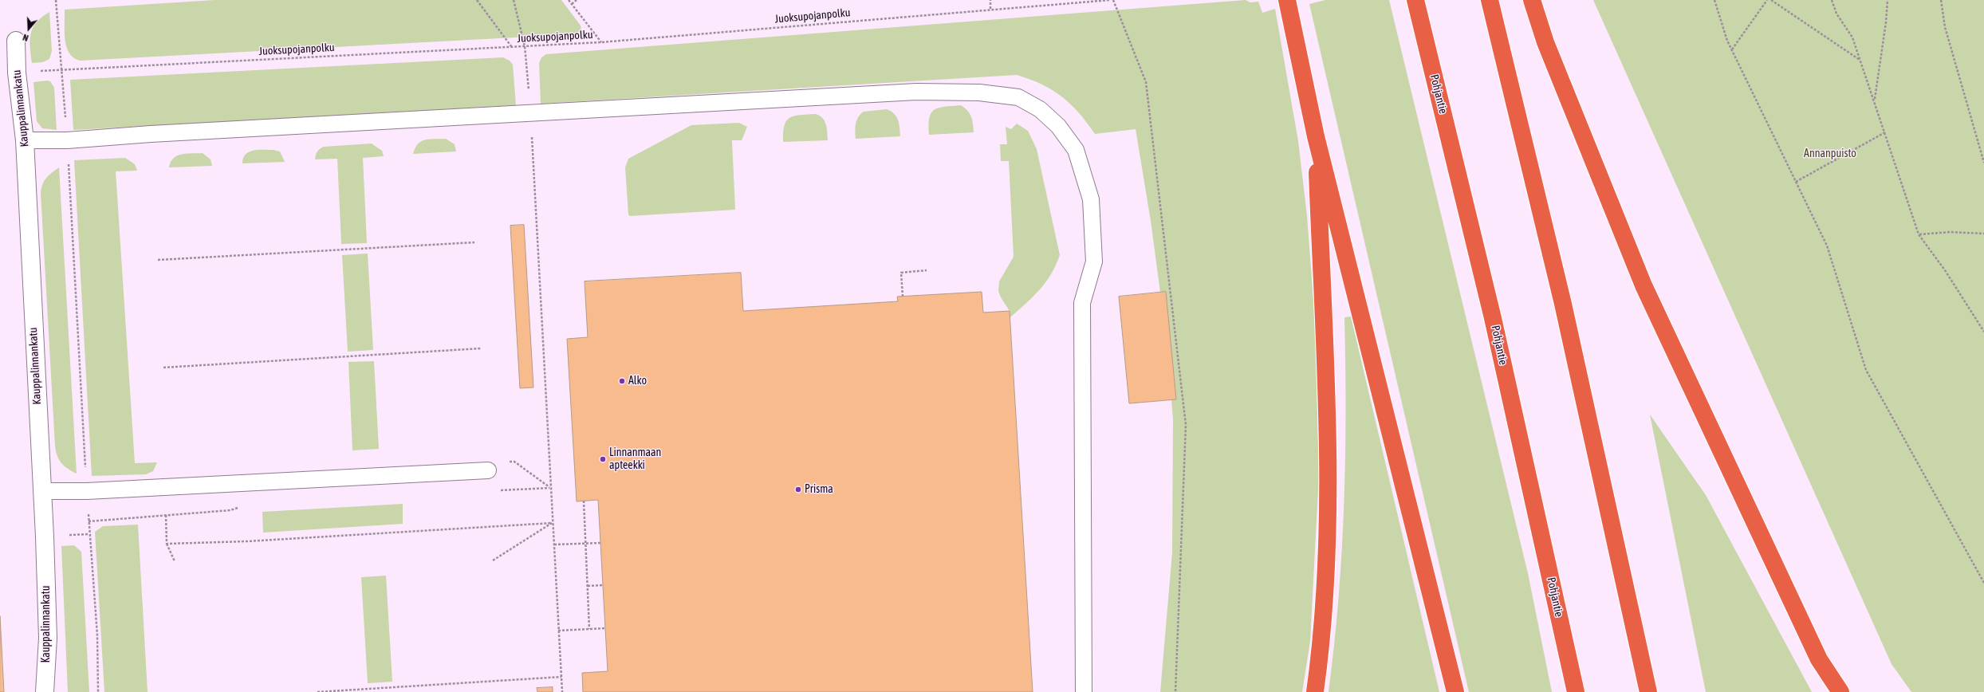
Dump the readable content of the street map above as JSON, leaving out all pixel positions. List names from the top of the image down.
{
  "streets": {
    "highway": ["Pohjantie"],
    "street": ["Kauppalinnankatu"],
    "path": ["Juoksupojanpolku"]
  },
  "crossings": [
    ["Juoksupojanpolku", "Kauppalinnankatu"]
  ],
  "parks": ["Annanpuisto"],
  "places": ["Alko", "Linnanmaan apteekki", "Prisma"],
  "north": "bottom"
}
